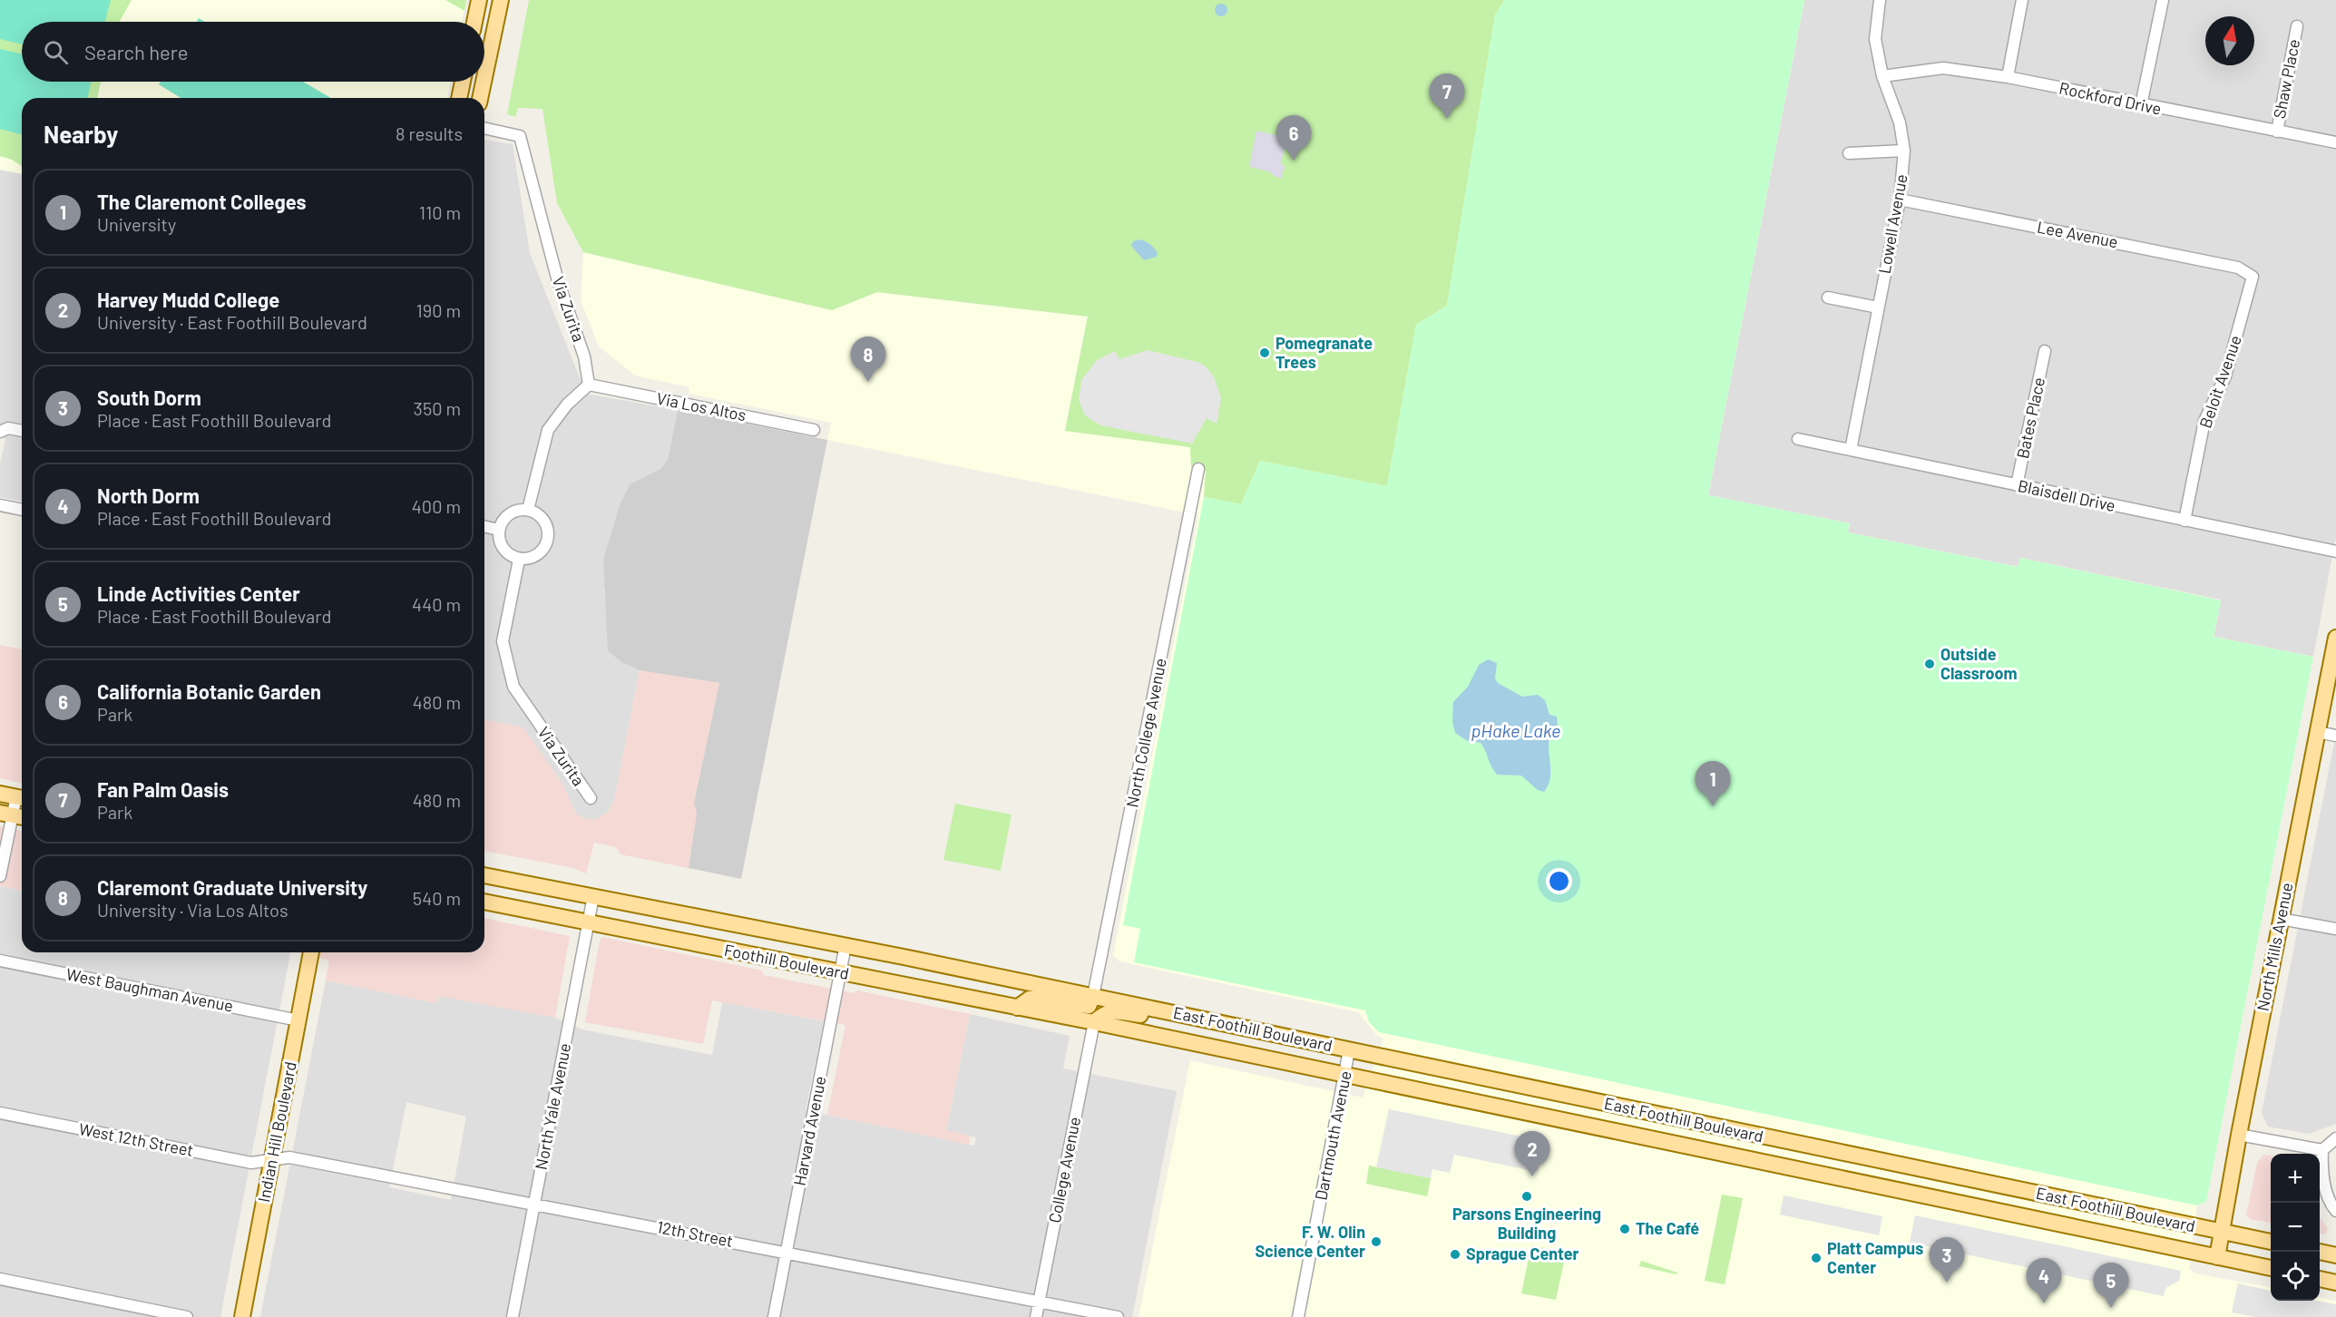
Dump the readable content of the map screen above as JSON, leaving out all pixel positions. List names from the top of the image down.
{
  "streets": {
    "main road": [
      "North Mills Avenue",
      "Foothill Boulevard",
      "East Foothill Boulevard",
      "Indian Hill Boulevard"
    ],
    "street": [
      "Shaw Place",
      "Rockford Drive",
      "Lowell Avenue",
      "Lee Avenue",
      "Via Zurita",
      "Beloit Avenue",
      "Via Los Altos",
      "Bates Place",
      "Blaisdell Drive",
      "North College Avenue",
      "West Baughman Avenue",
      "North Yale Avenue",
      "Harvard Avenue",
      "Dartmouth Avenue",
      "West 12th Street",
      "College Avenue",
      "12th Street"
    ]
  },
  "crossings": [
    ["Shaw Place", "Rockford Drive"],
    ["Rockford Drive", "Lowell Avenue"],
    ["Lowell Avenue", "Lee Avenue"],
    ["Lowell Avenue", "Blaisdell Drive"],
    ["Lee Avenue", "Beloit Avenue"],
    ["Via Zurita", "Via Los Altos"],
    ["Beloit Avenue", "Blaisdell Drive"],
    ["Bates Place", "Blaisdell Drive"],
    ["North College Avenue", "Foothill Boulevard"],
    ["North College Avenue", "East Foothill Boulevard"],
    ["North Mills Avenue", "East Foothill Boulevard"],
    ["Foothill Boulevard", "East Foothill Boulevard"],
    ["Foothill Boulevard", "North Yale Avenue"],
    ["Foothill Boulevard", "Harvard Avenue"],
    ["Foothill Boulevard", "College Avenue"],
    ["West Baughman Avenue", "Indian Hill Boulevard"],
    ["East Foothill Boulevard", "Dartmouth Avenue"],
    ["East Foothill Boulevard", "College Avenue"],
    ["North Yale Avenue", "12th Street"],
    ["Harvard Avenue", "12th Street"],
    ["Indian Hill Boulevard", "West 12th Street"],
    ["Indian Hill Boulevard", "12th Street"],
    ["West 12th Street", "12th Street"],
    ["College Avenue", "12th Street"]
  ],
  "water": ["pHake Lake"],
  "places": [
    "Pomegranate Trees",
    "Outside Classroom",
    "Parsons Engineering Building",
    "The Café",
    "F. W. Olin Science Center",
    "Sprague Center",
    "Platt Campus Center"
  ],
  "north": "top",
  "page": {
    "search": "Search here",
    "pins": [
      "7",
      "6",
      "8",
      "1",
      "2",
      "3",
      "4",
      "5"
    ],
    "heading": ["Nearby", "8 results"],
    "list": [
      {
        "mark": "1",
        "name": "The Claremont Colleges",
        "note": "University",
        "value": "110 m"
      },
      {
        "mark": "2",
        "name": "Harvey Mudd College",
        "note": "University · East Foothill Boulevard",
        "value": "190 m"
      },
      {
        "mark": "3",
        "name": "South Dorm",
        "note": "Place · East Foothill Boulevard",
        "value": "350 m"
      },
      {
        "mark": "4",
        "name": "North Dorm",
        "note": "Place · East Foothill Boulevard",
        "value": "400 m"
      },
      {
        "mark": "5",
        "name": "Linde Activities Center",
        "note": "Place · East Foothill Boulevard",
        "value": "440 m"
      },
      {
        "mark": "6",
        "name": "California Botanic Garden",
        "note": "Park",
        "value": "480 m"
      },
      {
        "mark": "7",
        "name": "Fan Palm Oasis",
        "note": "Park",
        "value": "480 m"
      },
      {
        "mark": "8",
        "name": "Claremont Graduate University",
        "note": "University · Via Los Altos",
        "value": "540 m"
      }
    ],
    "map_buttons": ["+", "−"]
  }
}
